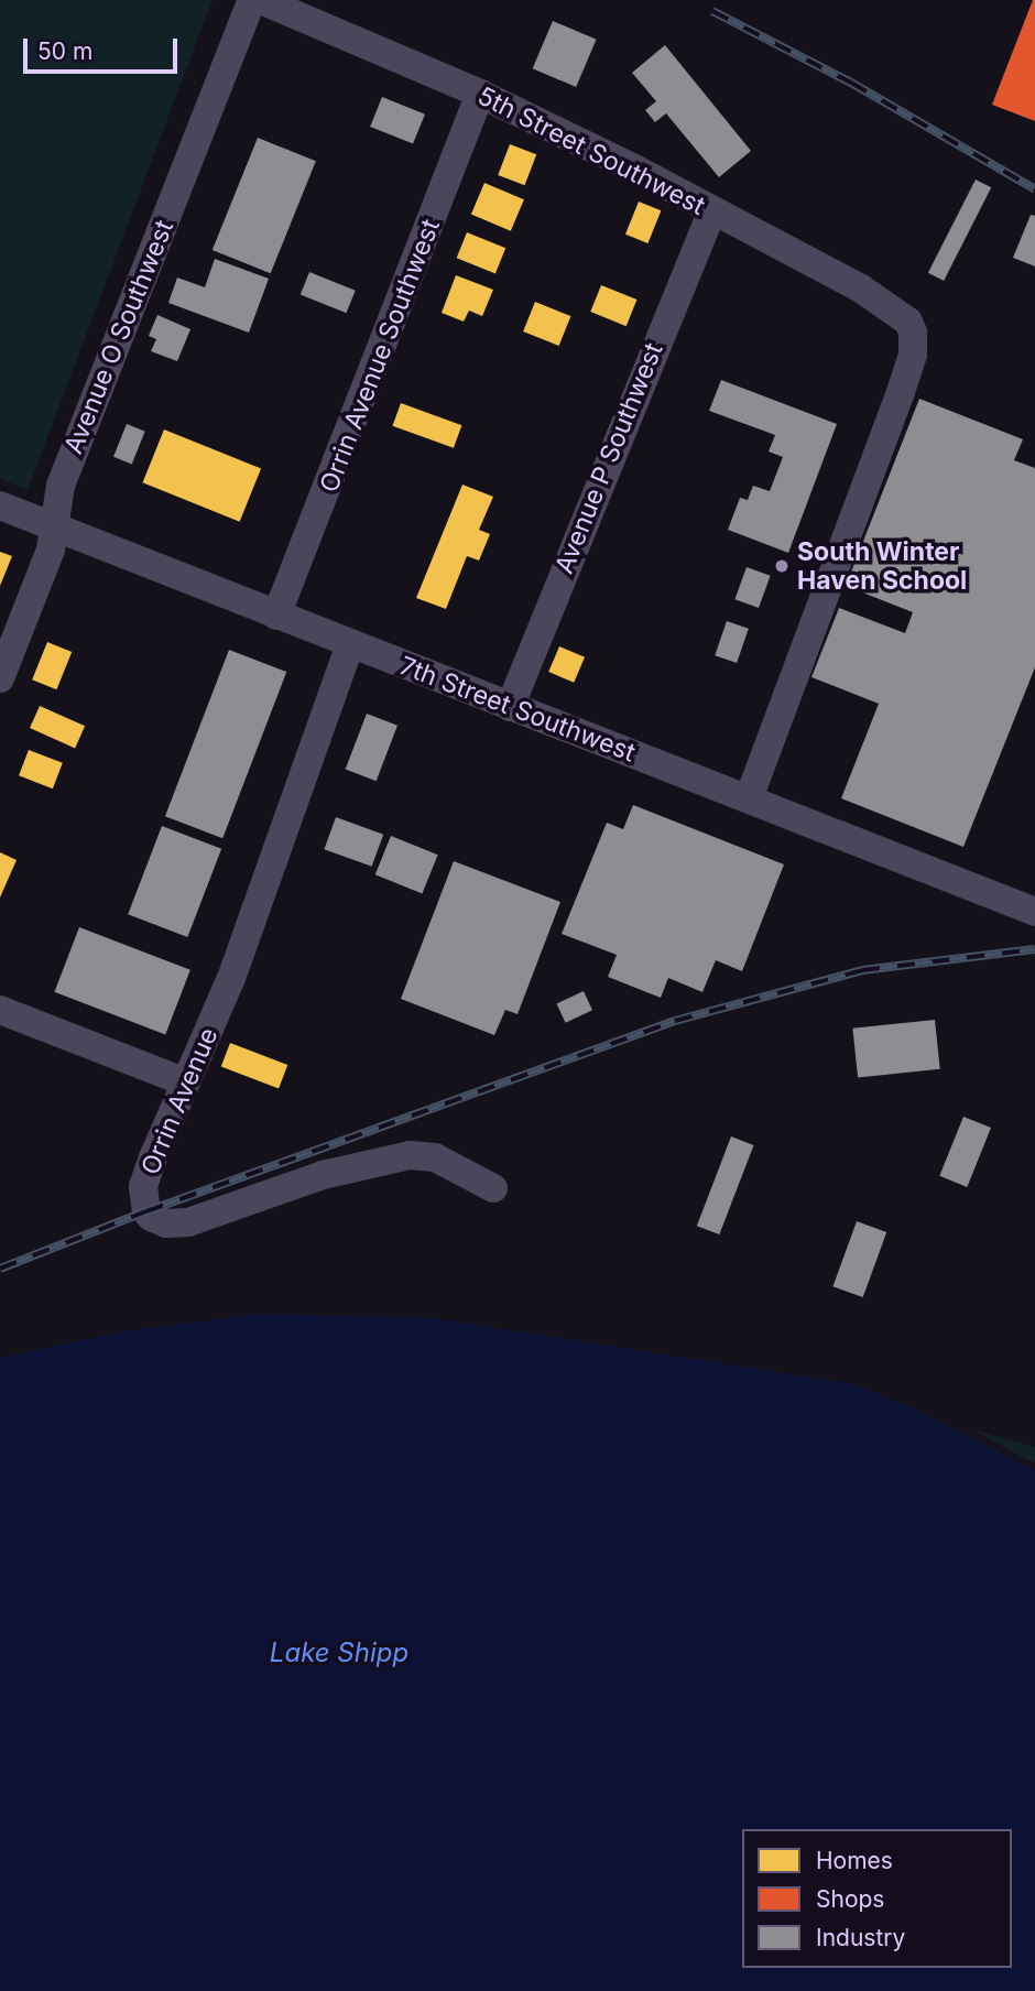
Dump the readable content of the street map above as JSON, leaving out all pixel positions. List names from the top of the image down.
{
  "streets": {
    "street": [
      "5th Street Southwest",
      "Avenue O Southwest",
      "Orrin Avenue Southwest",
      "Avenue P Southwest",
      "7th Street Southwest",
      "Orrin Avenue"
    ]
  },
  "crossings": [
    ["5th Street Southwest", "Orrin Avenue Southwest"],
    ["5th Street Southwest", "Avenue P Southwest"],
    ["5th Street Southwest", "7th Street Southwest"],
    ["Avenue O Southwest", "7th Street Southwest"],
    ["Orrin Avenue Southwest", "7th Street Southwest"],
    ["Avenue P Southwest", "7th Street Southwest"],
    ["7th Street Southwest", "Orrin Avenue"]
  ],
  "water": ["Lake Shipp"],
  "places": ["South Winter Haven School"],
  "legend": ["Homes", "Shops", "Industry"],
  "scale_bar": "50 m"
}
